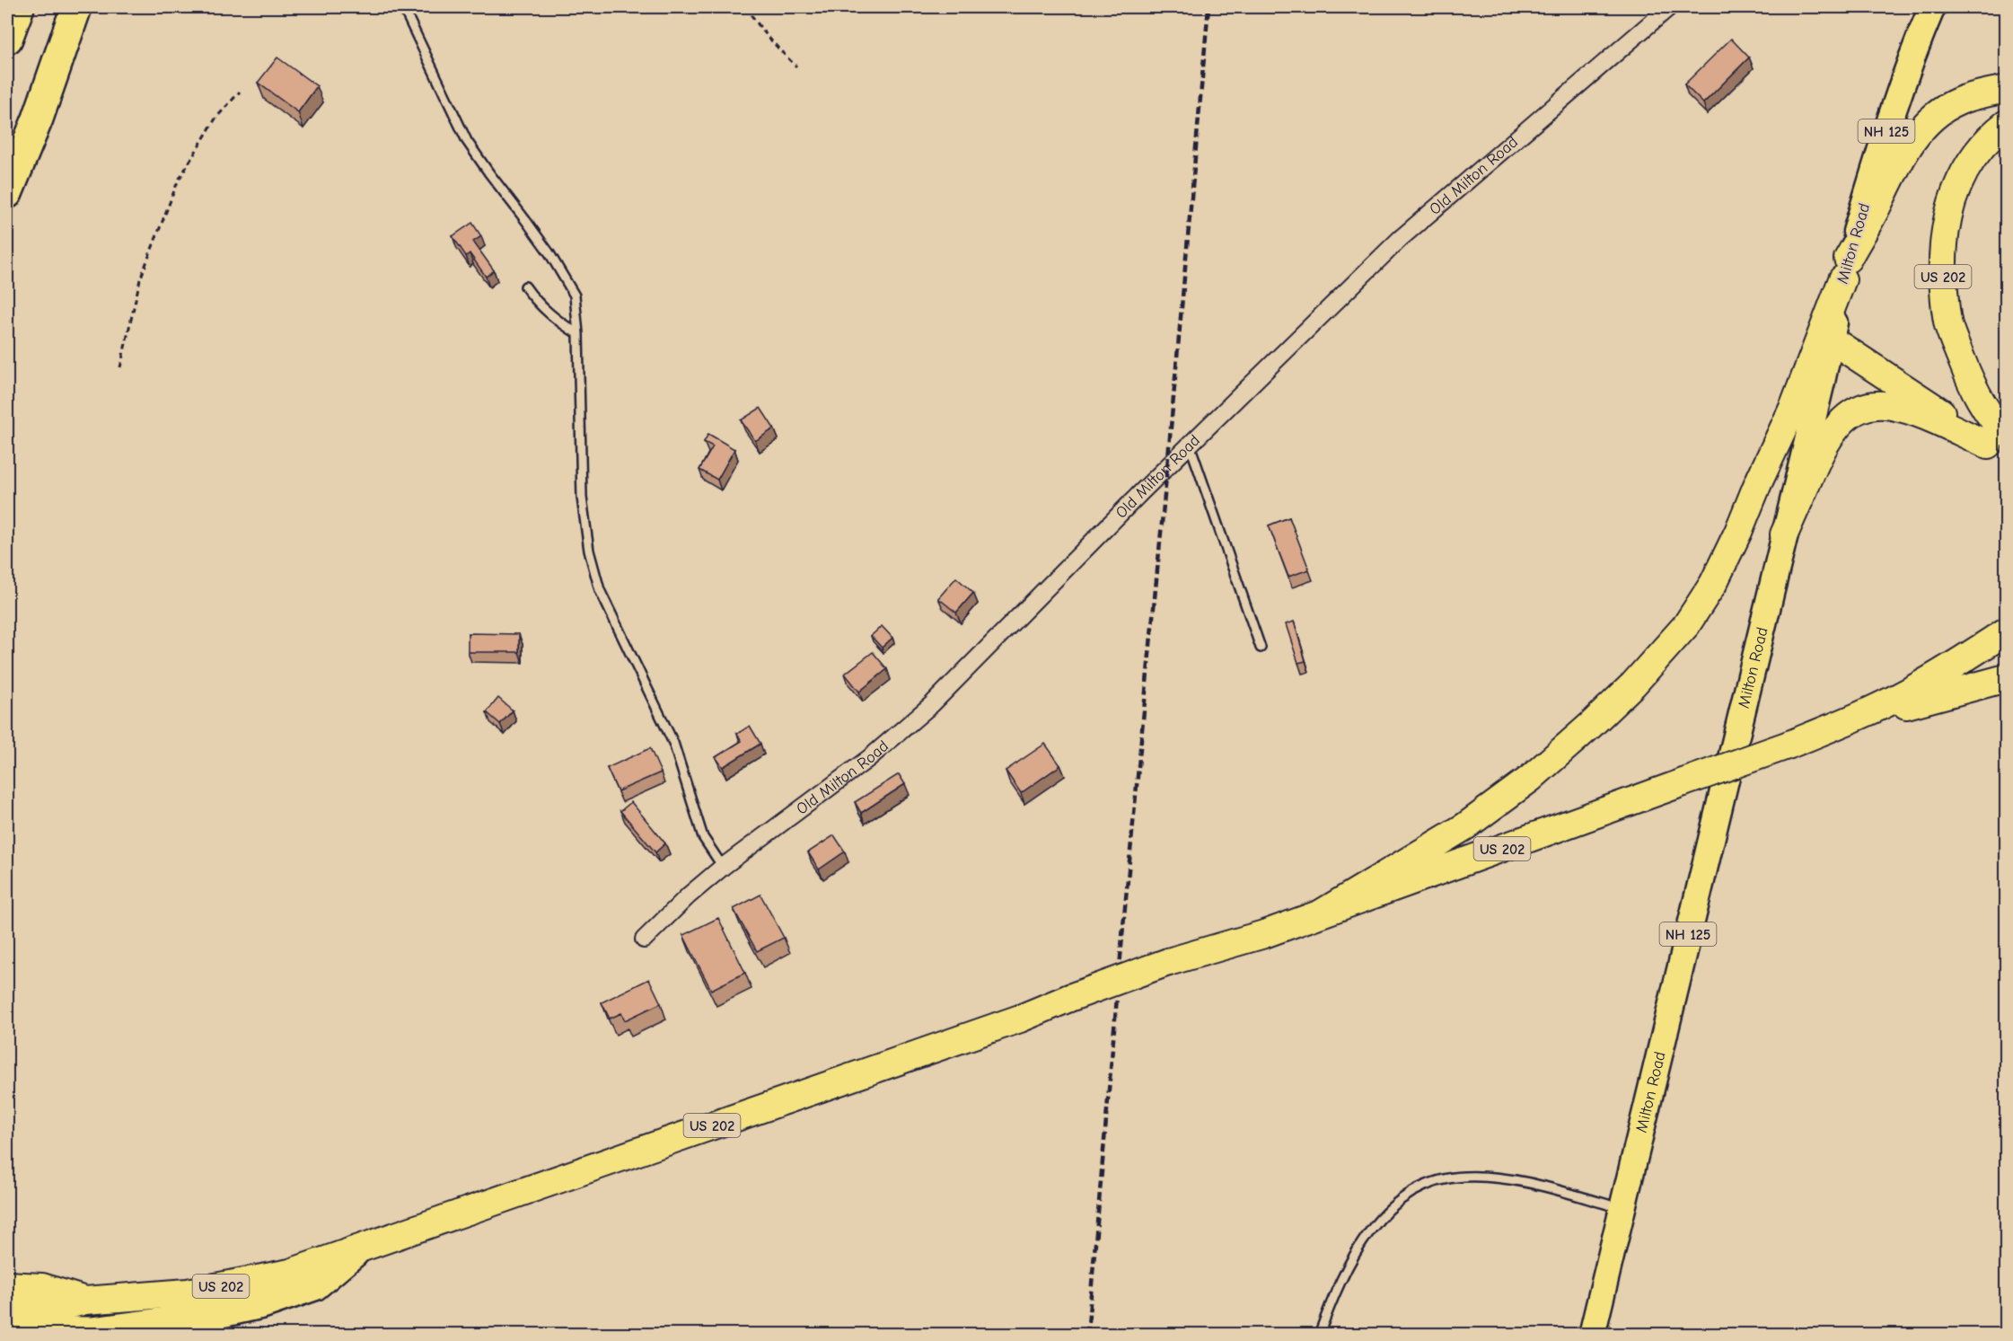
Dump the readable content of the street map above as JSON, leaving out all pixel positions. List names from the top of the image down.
{
  "streets": {
    "highway": ["US 202"],
    "main road": ["NH 125", "Milton Road"],
    "street": ["Old Milton Road"]
  }
}
